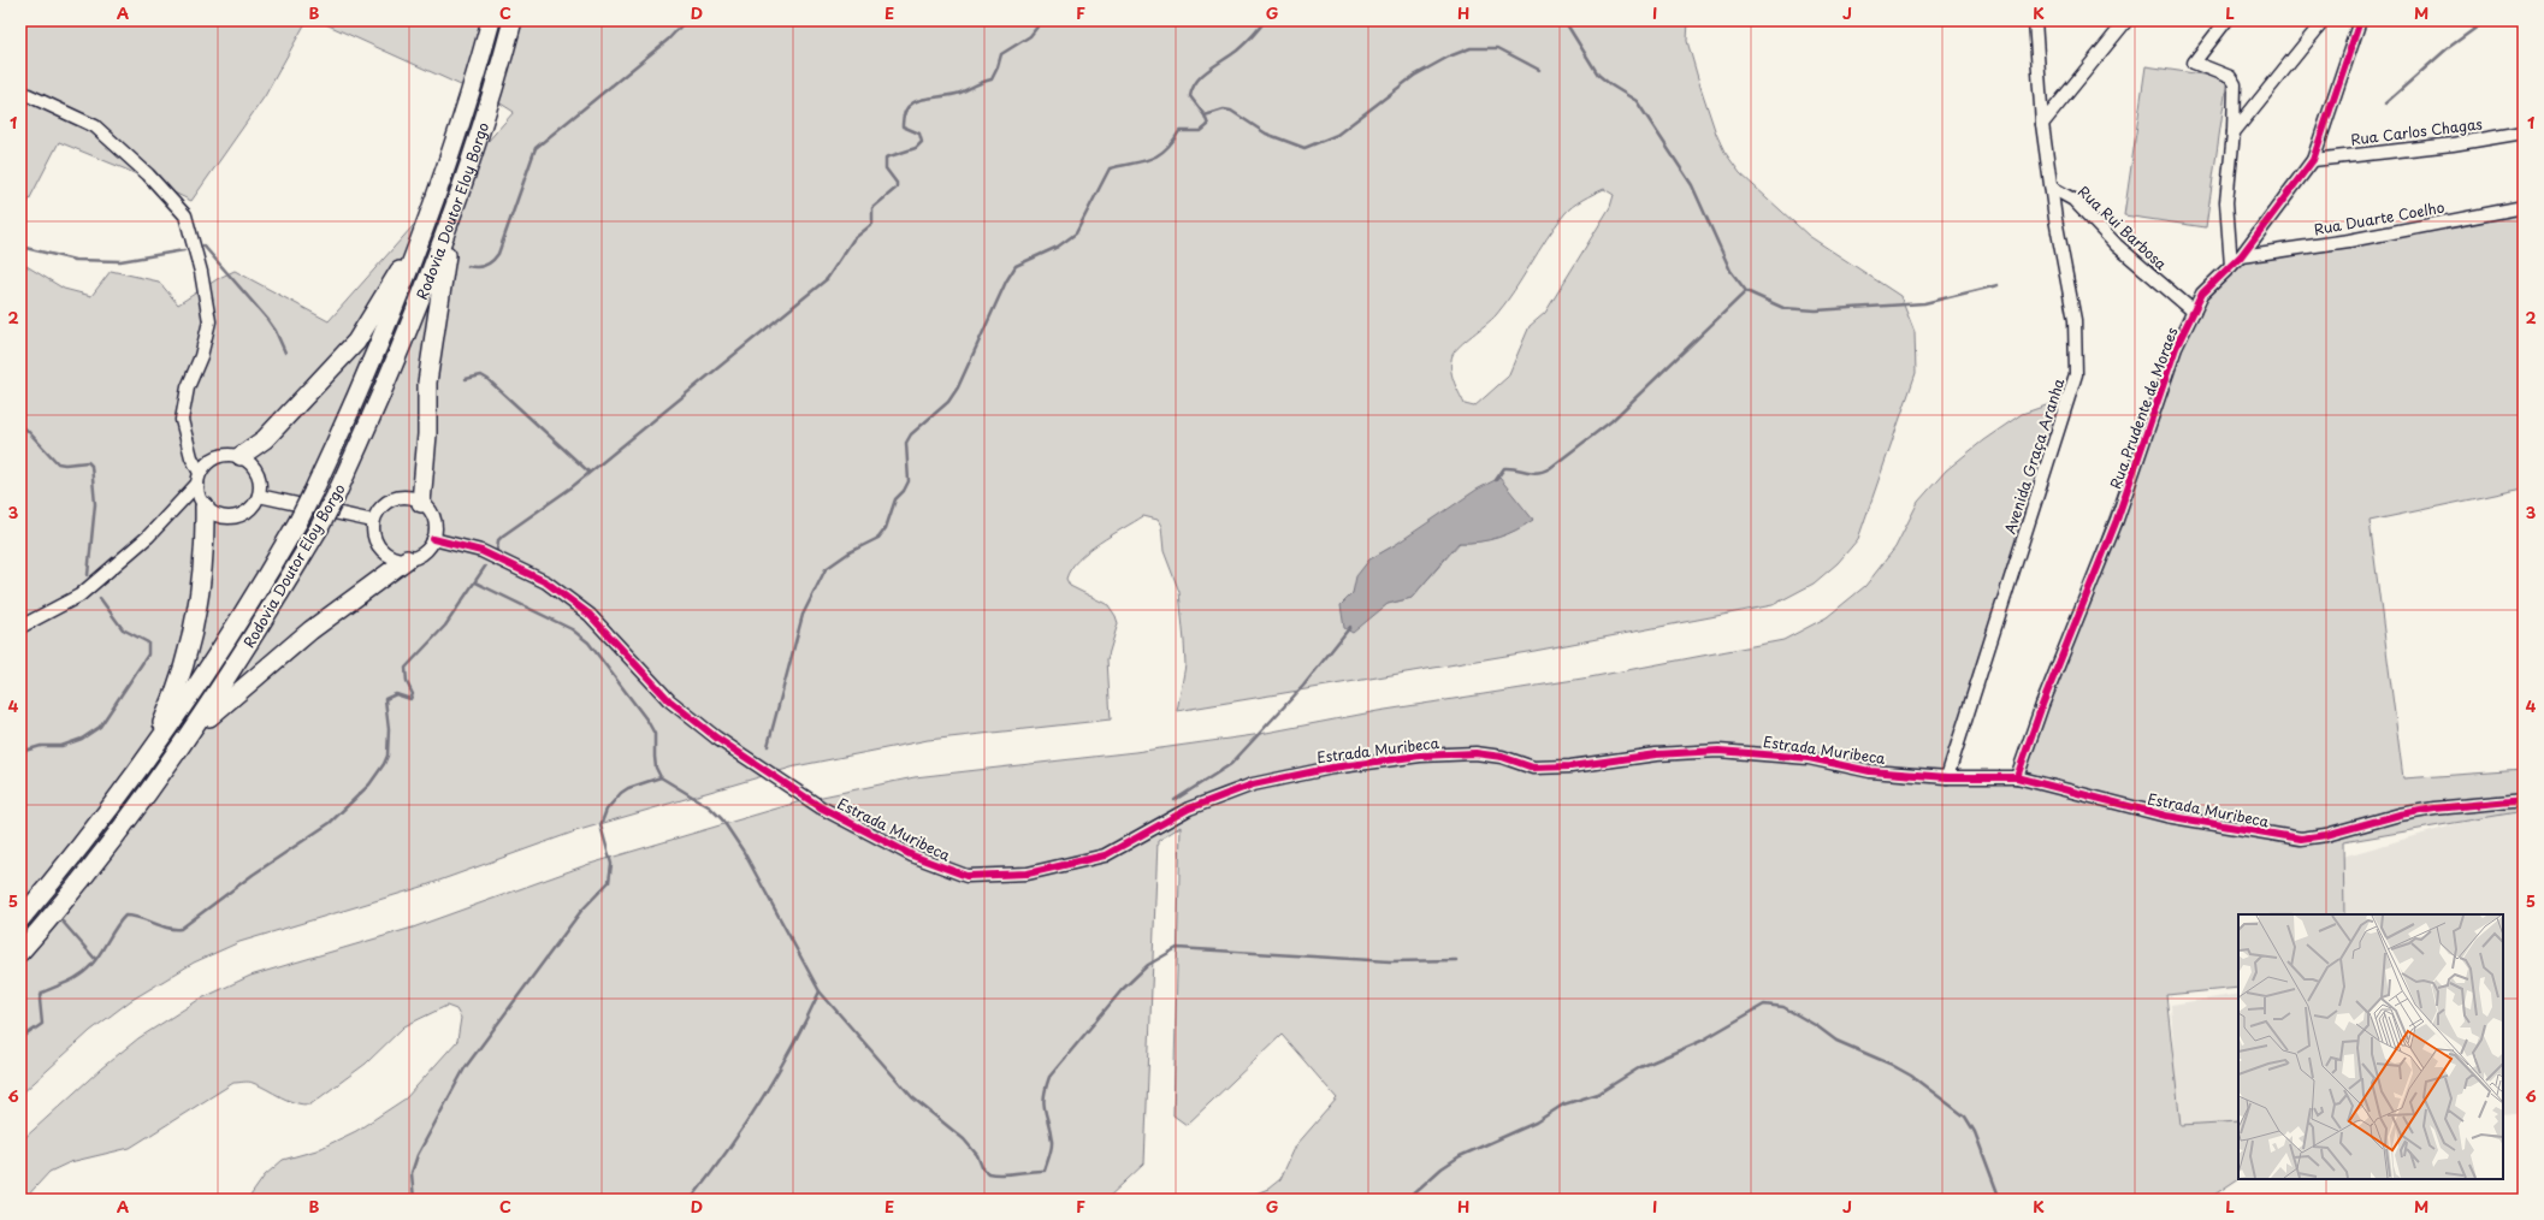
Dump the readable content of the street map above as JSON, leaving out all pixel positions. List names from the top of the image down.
{
  "streets": {
    "highway": ["Rodovia Doutor Eloy Borgo"],
    "street": [
      "Rua Carlos Chagas",
      "Rua Duarte Coelho",
      "Rua Rui Barbosa",
      "Rua Prudente de Moraes",
      "Avenida Graça Aranha",
      "Estrada Muribeca"
    ]
  },
  "crossings": [
    ["Rua Carlos Chagas", "Rua Prudente de Moraes"],
    ["Rua Duarte Coelho", "Rua Prudente de Moraes"],
    ["Rua Rui Barbosa", "Rua Prudente de Moraes"],
    ["Rua Rui Barbosa", "Avenida Graça Aranha"],
    ["Rua Prudente de Moraes", "Estrada Muribeca"],
    ["Avenida Graça Aranha", "Estrada Muribeca"]
  ],
  "grid": {
    "columns": [
      "A",
      "B",
      "C",
      "D",
      "E",
      "F",
      "G",
      "H",
      "I",
      "J",
      "K",
      "L",
      "M"
    ],
    "rows": [
      "1",
      "2",
      "3",
      "4",
      "5",
      "6"
    ]
  }
}
